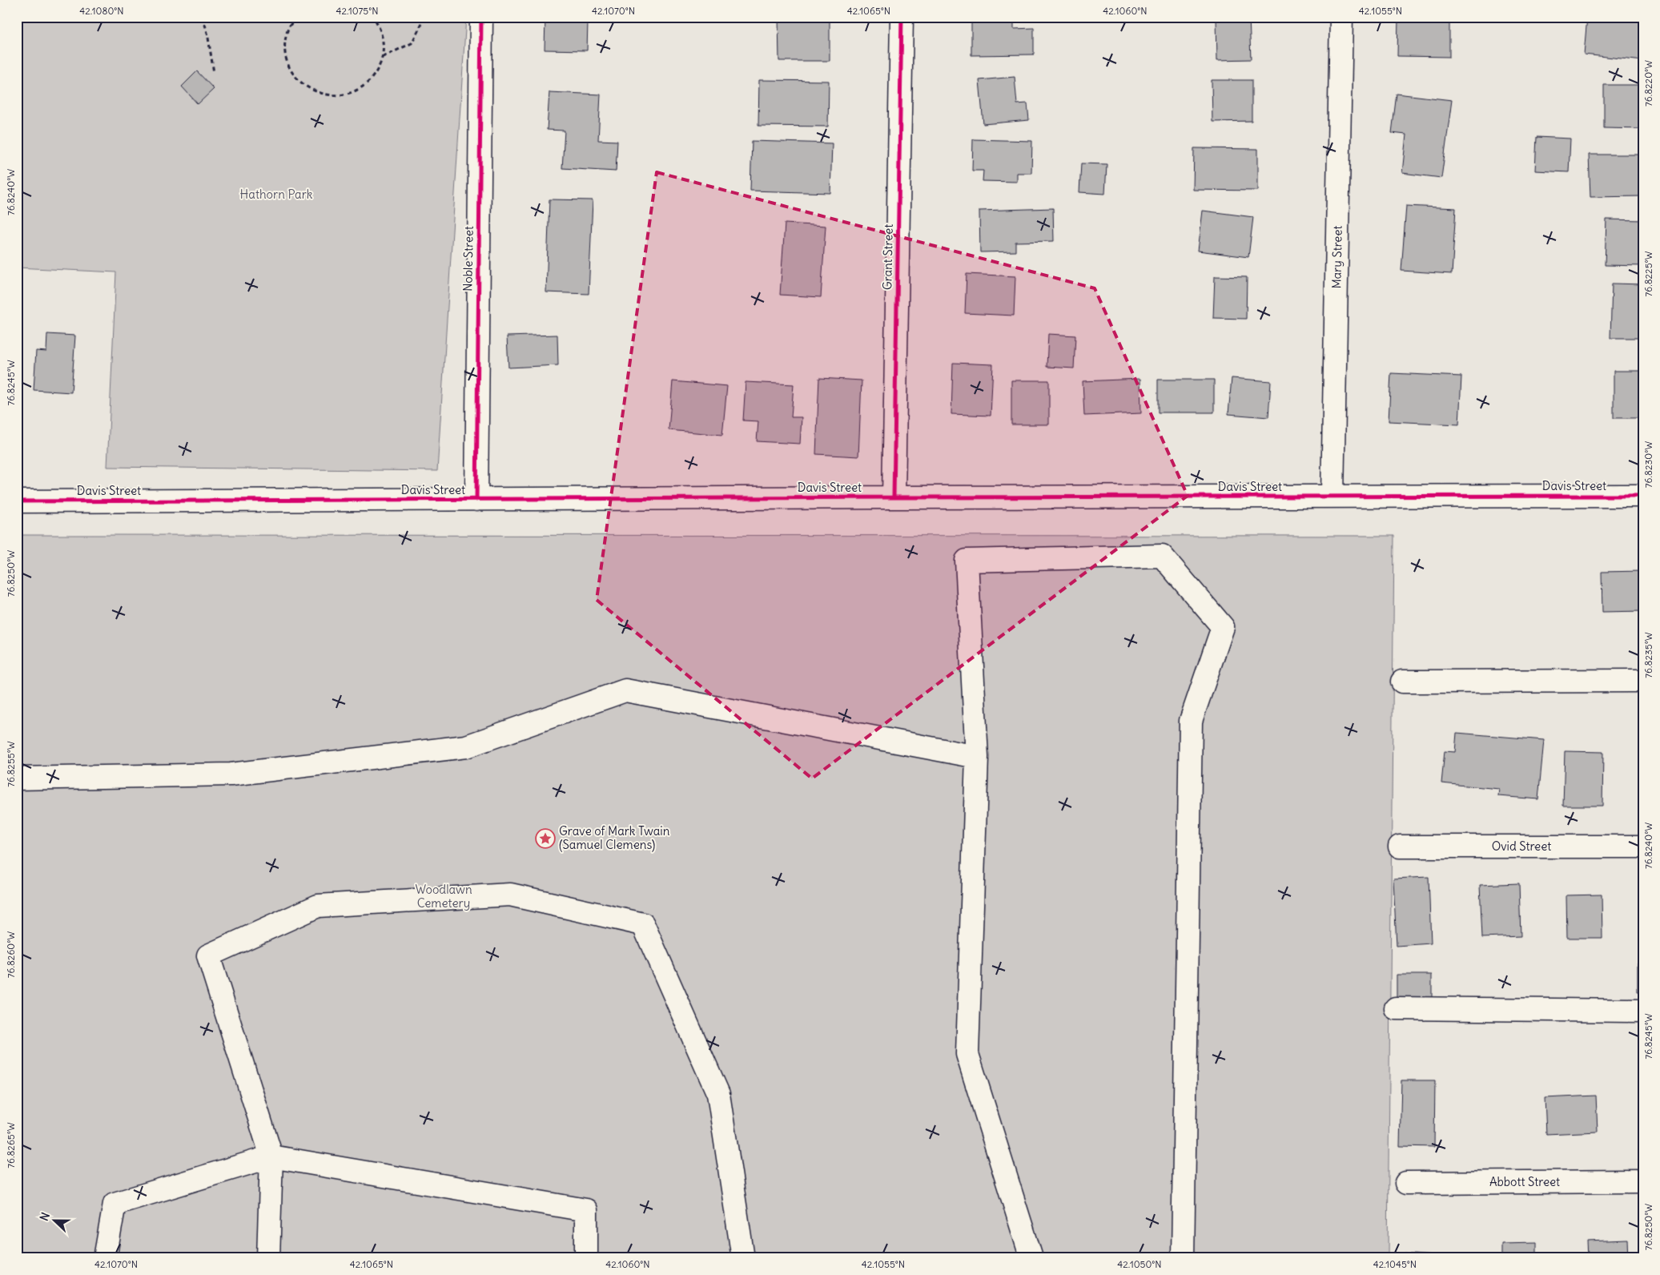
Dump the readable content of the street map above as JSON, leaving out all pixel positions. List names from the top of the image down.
{
  "streets": {
    "street": [
      "Grant Street",
      "Mary Street",
      "Noble Street",
      "Davis Street",
      "Ovid Street",
      "Abbott Street"
    ]
  },
  "crossings": [
    ["Grant Street", "Davis Street"],
    ["Mary Street", "Davis Street"],
    ["Noble Street", "Davis Street"]
  ],
  "parks": ["Hathorn Park", "Woodlawn Cemetery"],
  "places": {
    "place": ["Grave of Mark Twain (Samuel Clemens)"]
  },
  "north": "left",
  "coordinates": [
    "42.1080°N",
    "42.1075°N",
    "42.1070°N",
    "42.1065°N",
    "42.1060°N",
    "42.1055°N",
    "76.8220°W",
    "76.8240°W",
    "76.8225°W",
    "76.8245°W",
    "76.8230°W",
    "76.8250°W",
    "76.8235°W",
    "76.8255°W",
    "76.8260°W",
    "76.8265°W",
    "42.1050°N",
    "42.1045°N"
  ]
}
